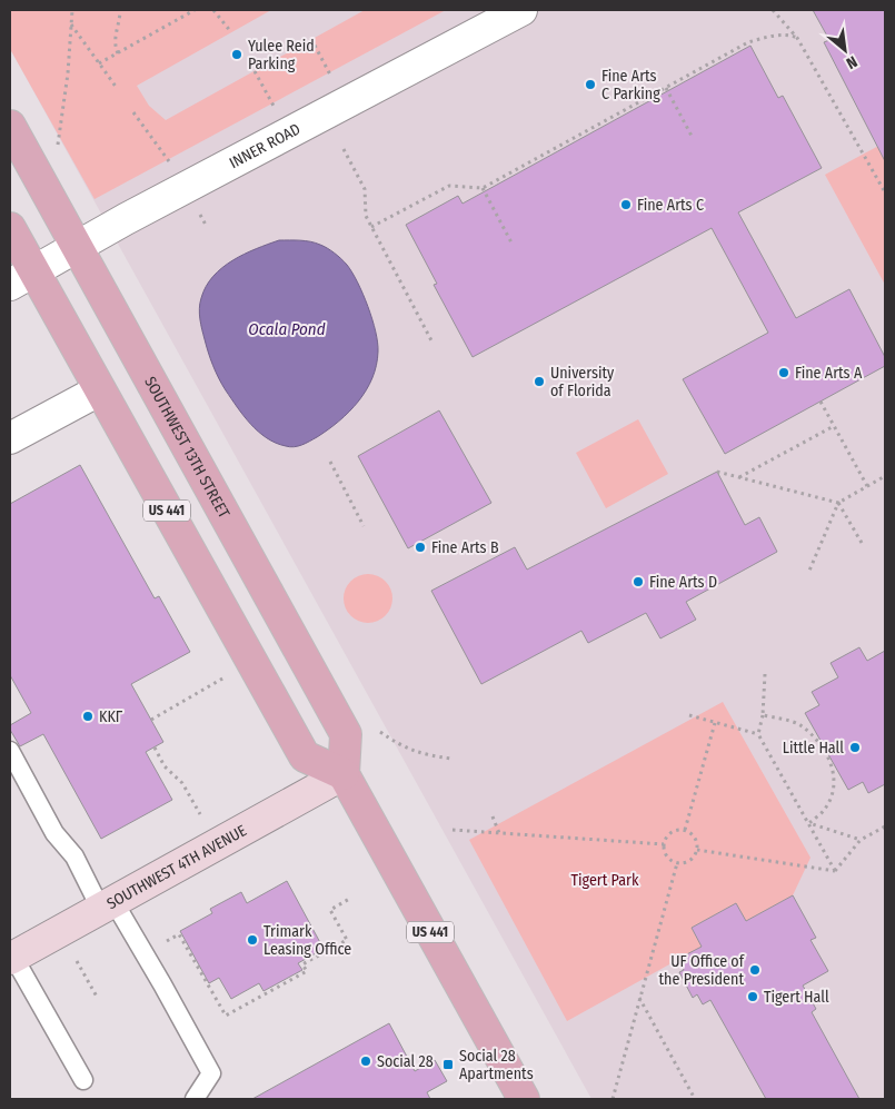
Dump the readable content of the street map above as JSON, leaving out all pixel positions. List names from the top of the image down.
{
  "streets": {
    "main road": ["SOUTHWEST 13TH STREET", "US 441"],
    "street": ["INNER ROAD", "SOUTHWEST 4TH AVENUE"]
  },
  "crossings": [
    ["INNER ROAD", "SOUTHWEST 13TH STREET"],
    ["INNER ROAD", "US 441"],
    ["SOUTHWEST 13TH STREET", "US 441"],
    ["SOUTHWEST 13TH STREET", "SOUTHWEST 4TH AVENUE"],
    ["US 441", "SOUTHWEST 4TH AVENUE"]
  ],
  "water": ["Ocala Pond"],
  "parks": ["Tigert Park"],
  "places": {
    "other": [
      "Yulee Reid Parking",
      "Fine Arts C Parking",
      "Fine Arts C",
      "Fine Arts A",
      "University of Florida",
      "Fine Arts B",
      "Fine Arts D",
      "ΚΚΓ",
      "Little Hall",
      "Trimark Leasing Office",
      "UF Office of the President",
      "Tigert Hall",
      "Social 28"
    ],
    "transit": ["Social 28 Apartments"]
  },
  "north": "bottom right"
}
